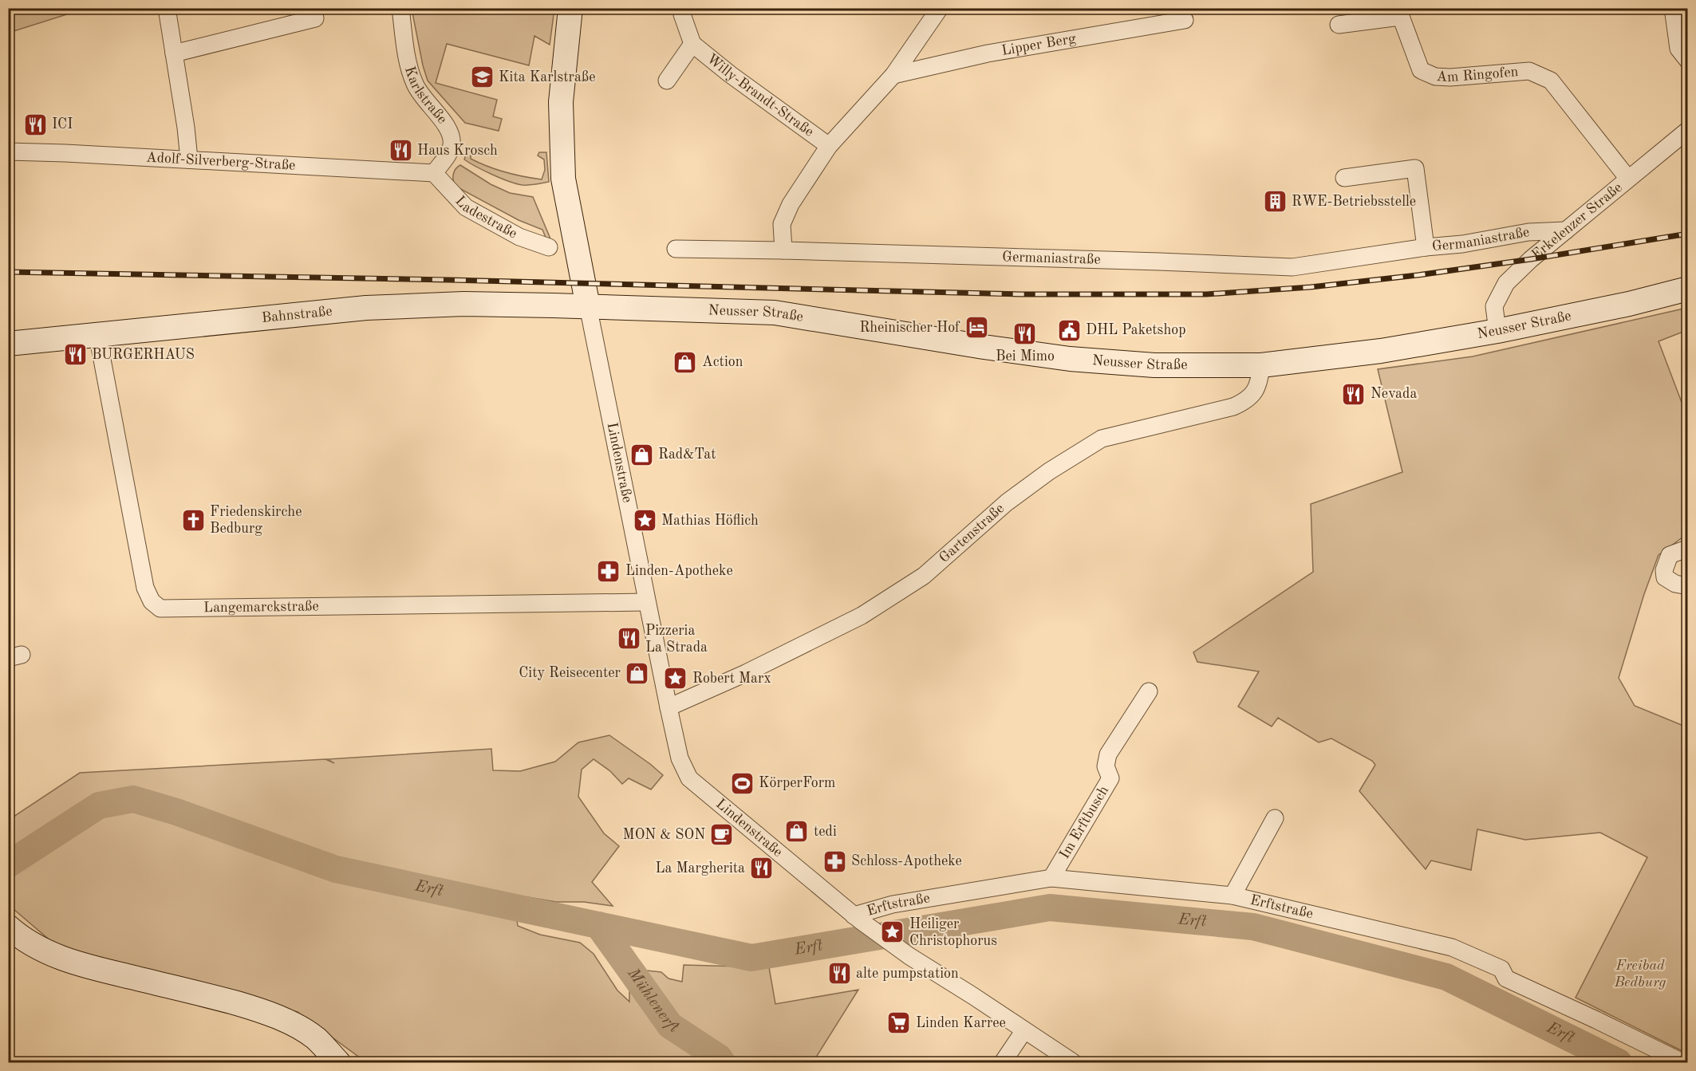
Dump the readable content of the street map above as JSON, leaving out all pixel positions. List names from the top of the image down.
{
  "streets": {
    "street": [
      "Lipper Berg",
      "Am Ringofen",
      "Karlstraße",
      "Willy-Brandt-Straße",
      "Adolf-Silverberg-Straße",
      "Ladestraße",
      "Erkelenzer Straße",
      "Germaniastraße",
      "Bahnstraße",
      "Neusser Straße",
      "Lindenstraße",
      "Gartenstraße",
      "Langemarckstraße",
      "Im Erftbusch",
      "Erftstraße"
    ]
  },
  "crossings": [
    ["Am Ringofen", "Erkelenzer Straße"],
    ["Karlstraße", "Adolf-Silverberg-Straße"],
    ["Karlstraße", "Ladestraße"],
    ["Adolf-Silverberg-Straße", "Ladestraße"],
    ["Erkelenzer Straße", "Germaniastraße"],
    ["Erkelenzer Straße", "Neusser Straße"],
    ["Bahnstraße", "Neusser Straße"],
    ["Bahnstraße", "Lindenstraße"],
    ["Bahnstraße", "Langemarckstraße"],
    ["Neusser Straße", "Lindenstraße"],
    ["Neusser Straße", "Gartenstraße"],
    ["Lindenstraße", "Gartenstraße"],
    ["Lindenstraße", "Langemarckstraße"],
    ["Lindenstraße", "Erftstraße"],
    ["Im Erftbusch", "Erftstraße"]
  ],
  "water": ["Erft", "Mühlenerft"],
  "parks": ["Freibad Bedburg"],
  "places": {
    "school or university": ["Kita Karlstraße"],
    "restaurant": [
      "ICI",
      "Haus Krosch",
      "Bei Mimo",
      "BURGERHAUS",
      "Nevada",
      "Pizzeria La Strada",
      "La Margherita",
      "alte pumpstation"
    ],
    "building": ["RWE-Betriebsstelle"],
    "hotel": ["Rheinischer Hof"],
    "public building": ["DHL Paketshop"],
    "shop": [
      "Action",
      "Rad&Tat",
      "City Reisecenter",
      "tedi"
    ],
    "church": ["Friedenskirche Bedburg"],
    "place": ["Mathias Höflich", "Robert Marx", "Heiliger Christophorus"],
    "pharmacy": ["Linden-Apotheke", "Schloss-Apotheke"],
    "sports": ["KörperForm"],
    "cafe": ["MON & SON"],
    "supermarket": ["Linden Karree"]
  }
}
